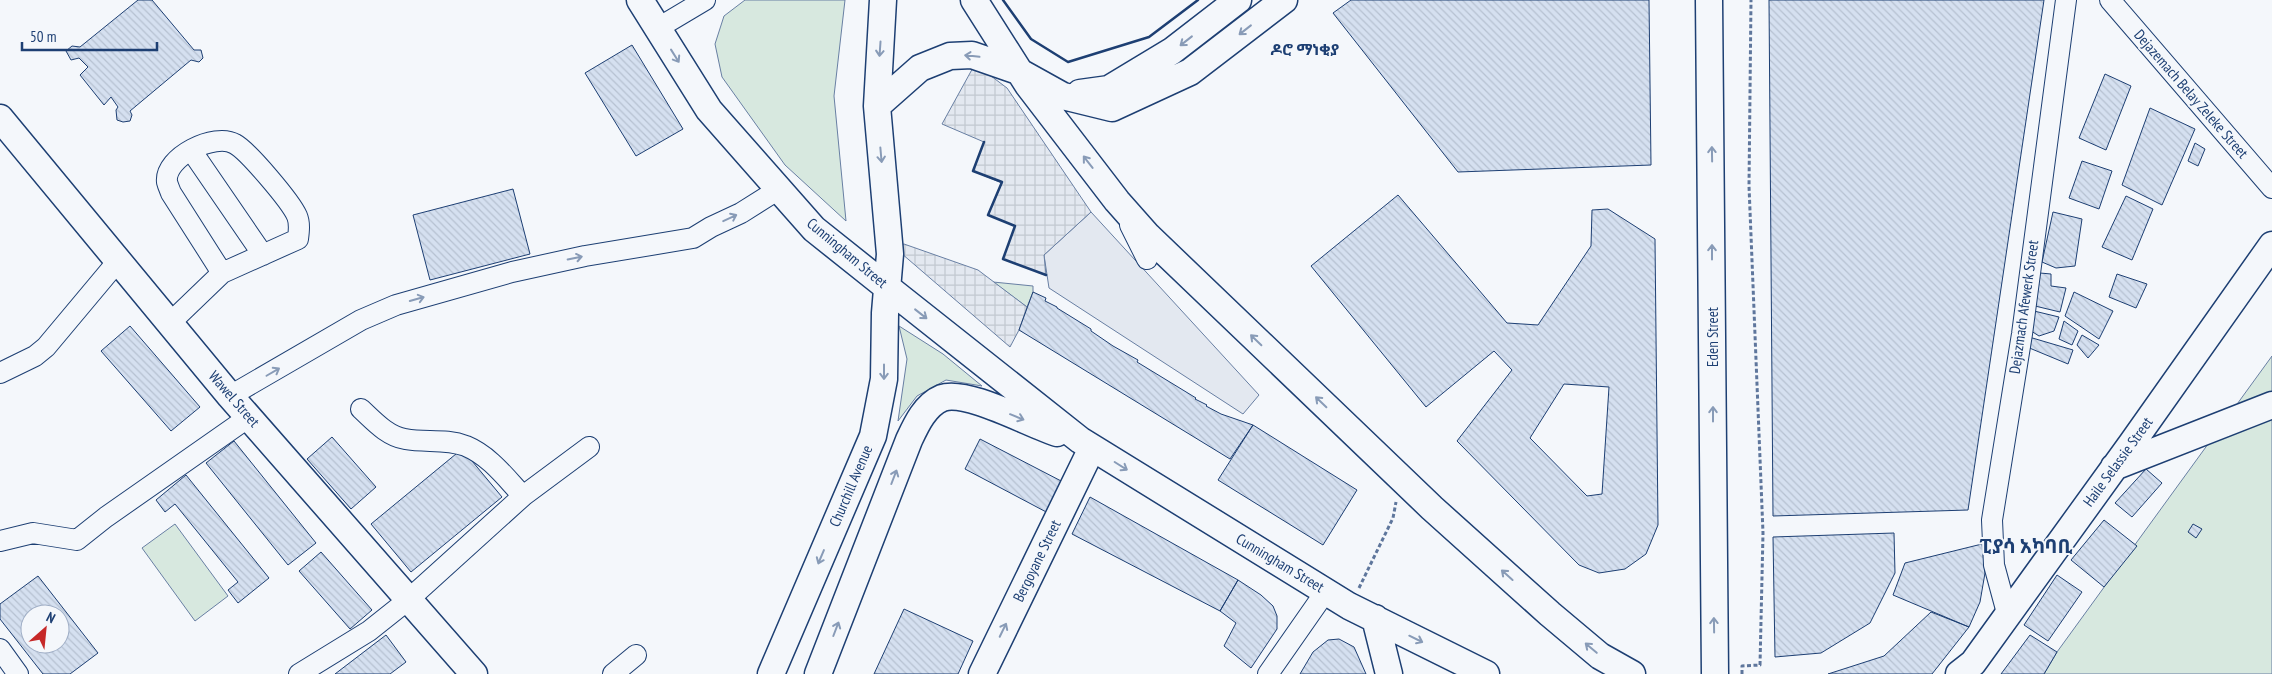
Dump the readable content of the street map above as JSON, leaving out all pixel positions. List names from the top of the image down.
{
  "streets": {
    "main road": [
      "Cunningham Street",
      "Eden Street",
      "Wawel Street",
      "Haile Selassie Street",
      "Churchill Avenue",
      "Bergoyane Street"
    ],
    "street": ["Dejazemach Belay Zeleke Street", "Dejazmach Afewerk Street"]
  },
  "crossings": [
    ["Cunningham Street", "Churchill Avenue"],
    ["Cunningham Street", "Bergoyane Street"],
    ["Dejazmach Afewerk Street", "Haile Selassie Street"]
  ],
  "one_way": ["Eden Street", "Churchill Avenue", "Bergoyane Street"],
  "districts": ["ዶሮ ማነቂያ", "ፒያሳ አካባቢ"],
  "scale_bar": "50 m",
  "north": "top right"
}
